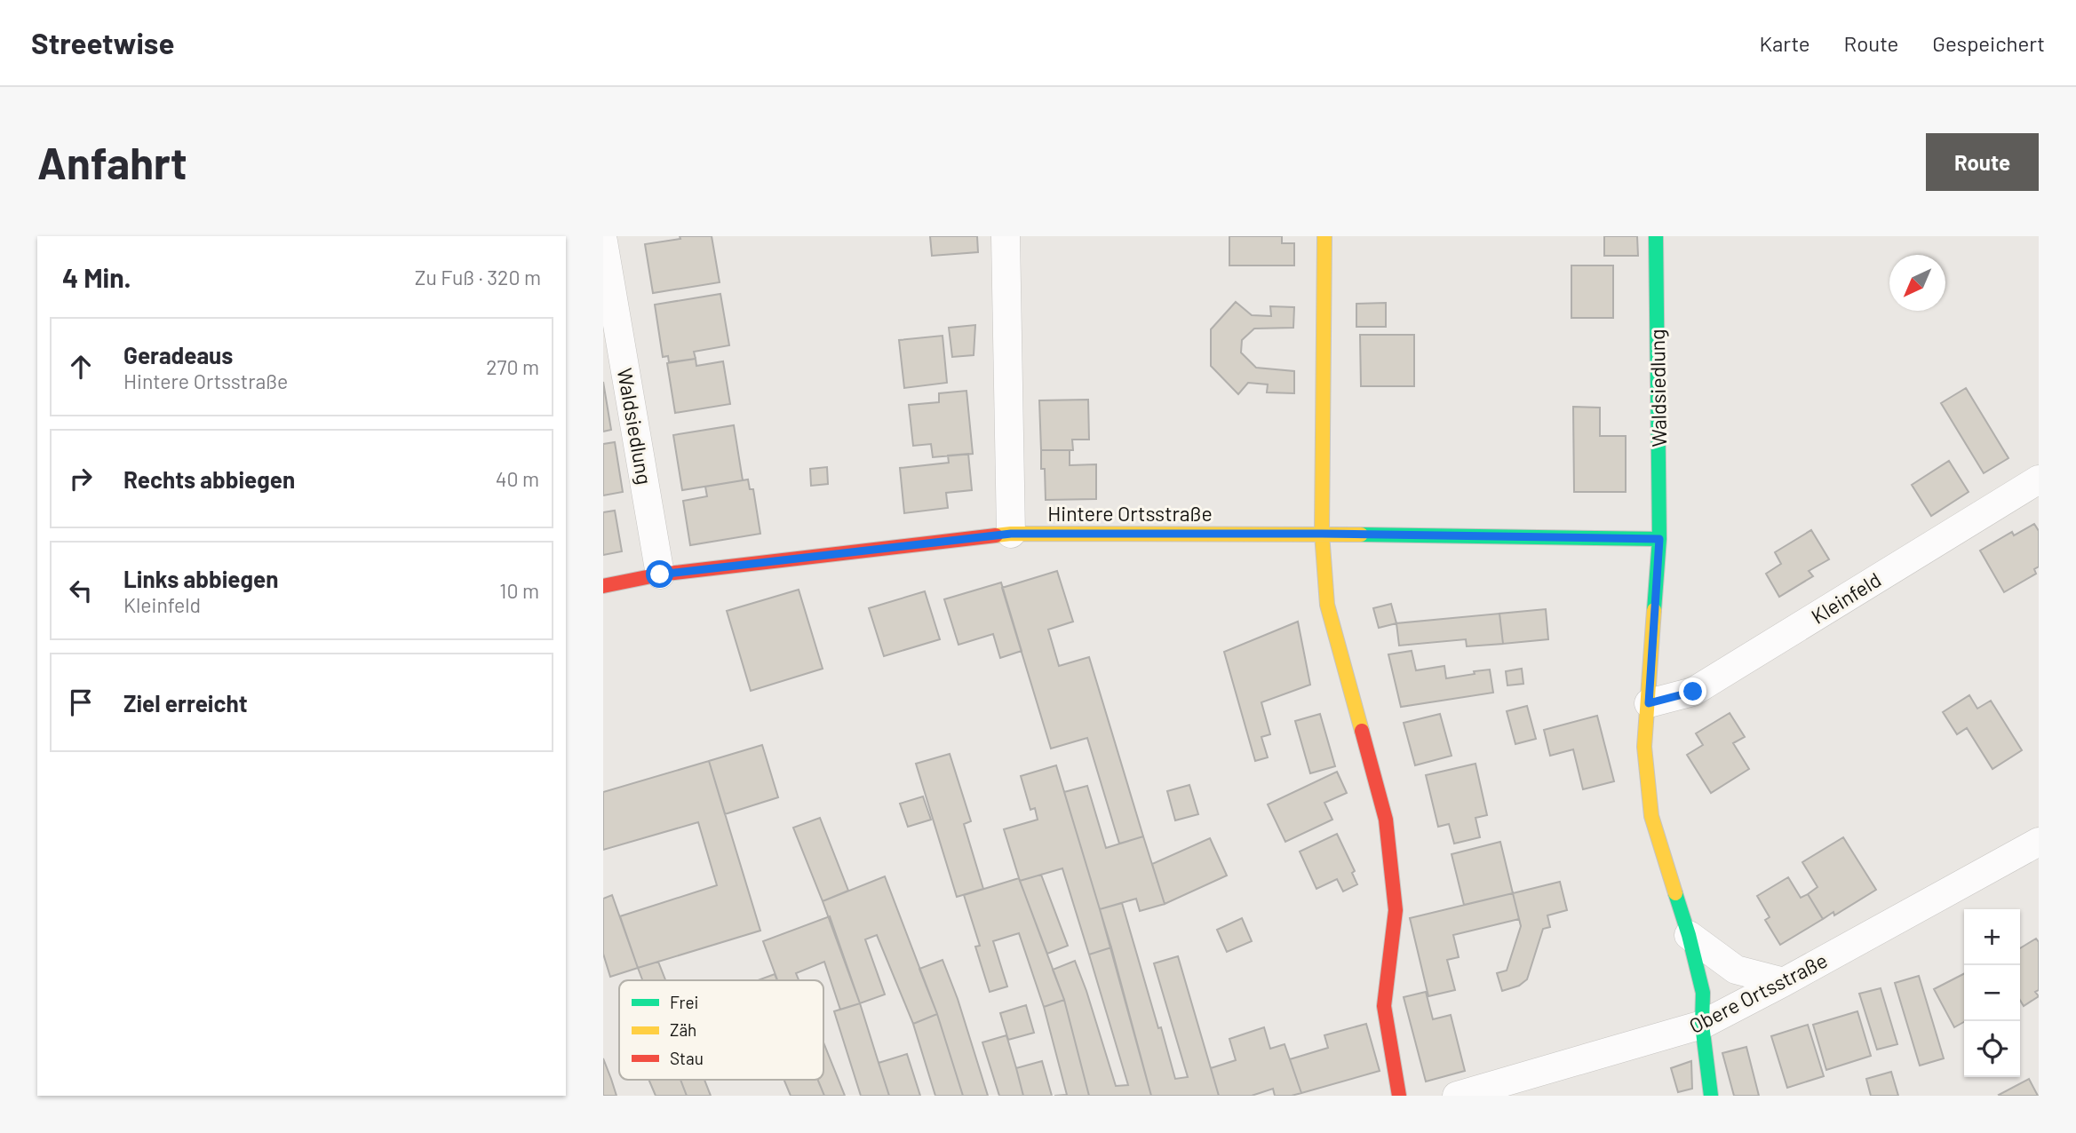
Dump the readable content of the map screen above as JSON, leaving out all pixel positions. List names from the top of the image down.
{
  "streets": {
    "street": [
      "Waldsiedlung",
      "Hintere Ortsstraße",
      "Kleinfeld",
      "Obere Ortsstraße"
    ]
  },
  "crossings": [
    ["Waldsiedlung", "Hintere Ortsstraße"],
    ["Waldsiedlung", "Kleinfeld"],
    ["Waldsiedlung", "Obere Ortsstraße"]
  ],
  "legend": ["Frei", "Zäh", "Stau"],
  "north": "bottom left",
  "page": {
    "header": "Streetwise",
    "nav": ["Karte", "Route", "Gespeichert"],
    "buttons": "Route",
    "title": "Anfahrt",
    "heading": ["4 Min.", "Zu Fuß · 320 m"],
    "list": [
      ["Geradeaus", "Hintere Ortsstraße", "270 m"],
      ["Rechts abbiegen", "40 m"],
      ["Links abbiegen", "Kleinfeld", "10 m"],
      "Ziel erreicht"
    ],
    "map_buttons": ["+", "−"]
  }
}
